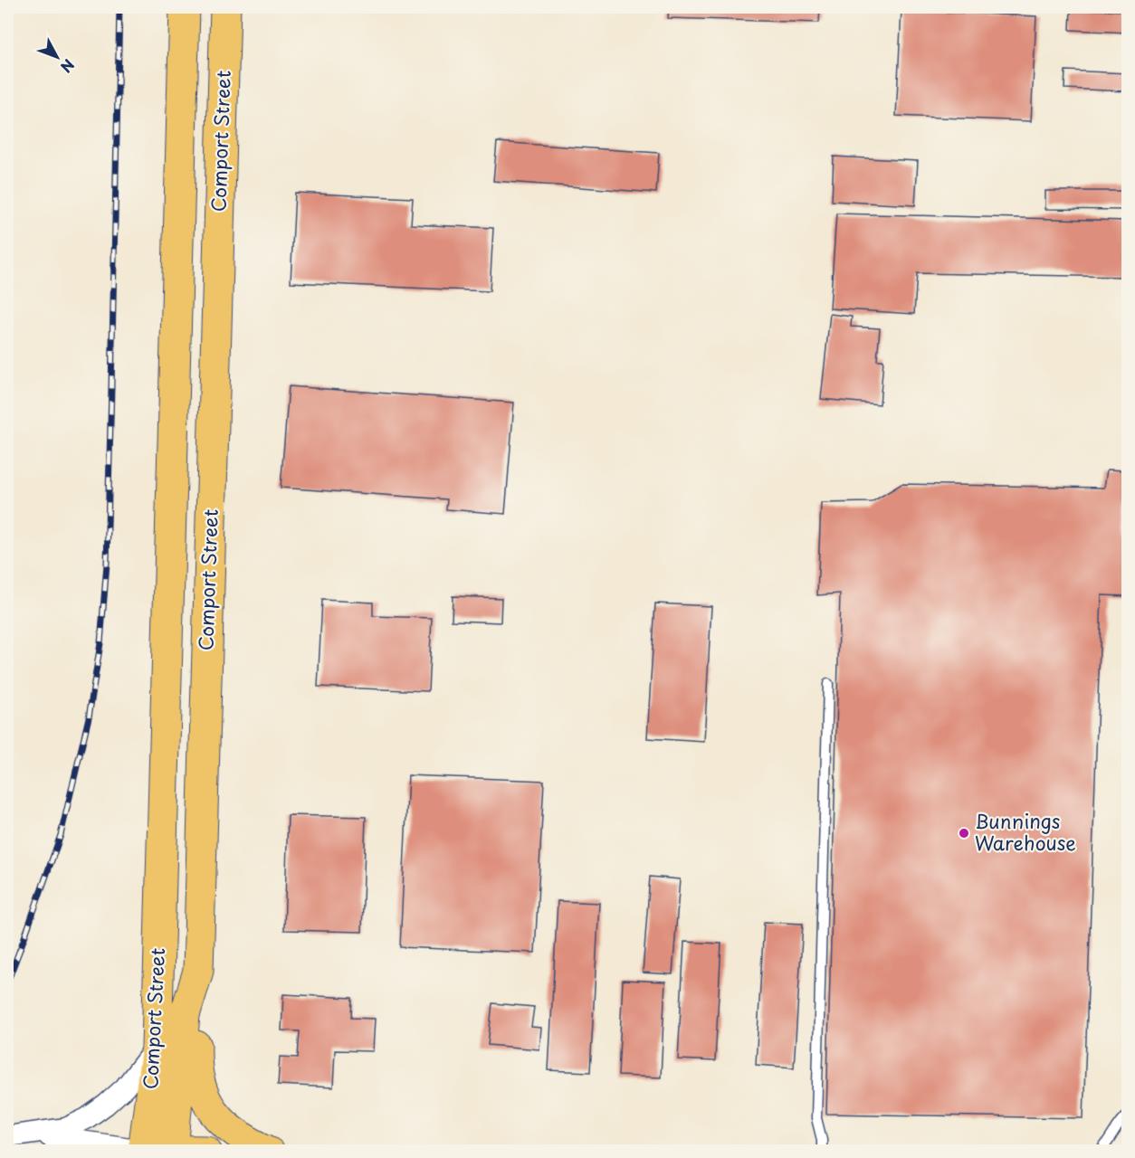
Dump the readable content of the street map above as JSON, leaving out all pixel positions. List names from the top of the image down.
{
  "streets": {
    "highway": ["Comport Street"]
  },
  "places": ["Bunnings Warehouse"],
  "north": "bottom right"
}
